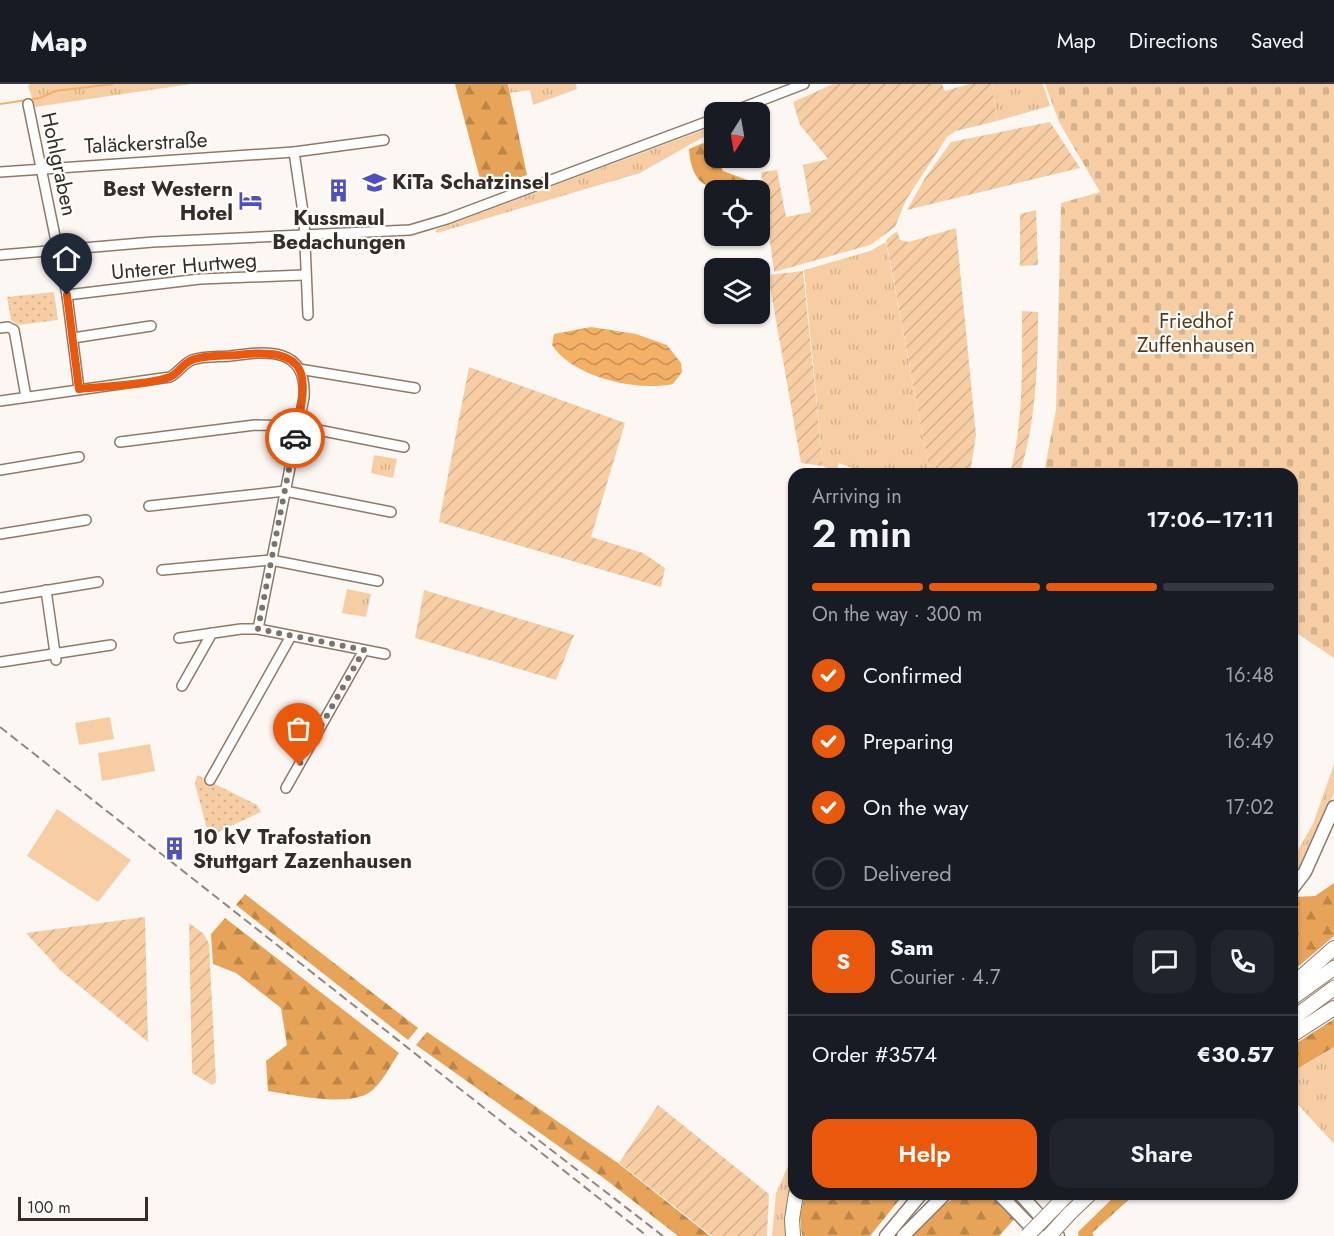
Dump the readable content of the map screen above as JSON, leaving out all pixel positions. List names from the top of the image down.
{
  "streets": {
    "street": ["Taläckerstraße", "Hohlgraben", "Unterer Hurtweg"]
  },
  "crossings": [
    ["Taläckerstraße", "Hohlgraben"],
    ["Hohlgraben", "Unterer Hurtweg"]
  ],
  "parks": ["Friedhof Zuffenhausen"],
  "places": {
    "school or university": ["KiTa Schatzinsel"],
    "building": ["Kussmaul Bedachungen", "10 kV Trafostation Stuttgart Zazenhausen"],
    "hotel": ["Best Western Hotel"]
  },
  "scale_bar": "100 m",
  "north": "bottom",
  "page": {
    "header": "Map",
    "nav": ["Map", "Directions", "Saved"],
    "heading": ["2 min", "Arriving in", "17:06–17:11"],
    "panel": [
      "Sam",
      "Courier · 4.7",
      "Order #3574",
      "€30.57"
    ],
    "bar": "On the way · 300 m",
    "list": [
      ["Confirmed", "16:48"],
      ["Preparing", "16:49"],
      ["On the way", "17:02"],
      "Delivered"
    ],
    "round": "S",
    "buttons": ["Help", "Share"],
    "scale": "100 m"
  }
}
